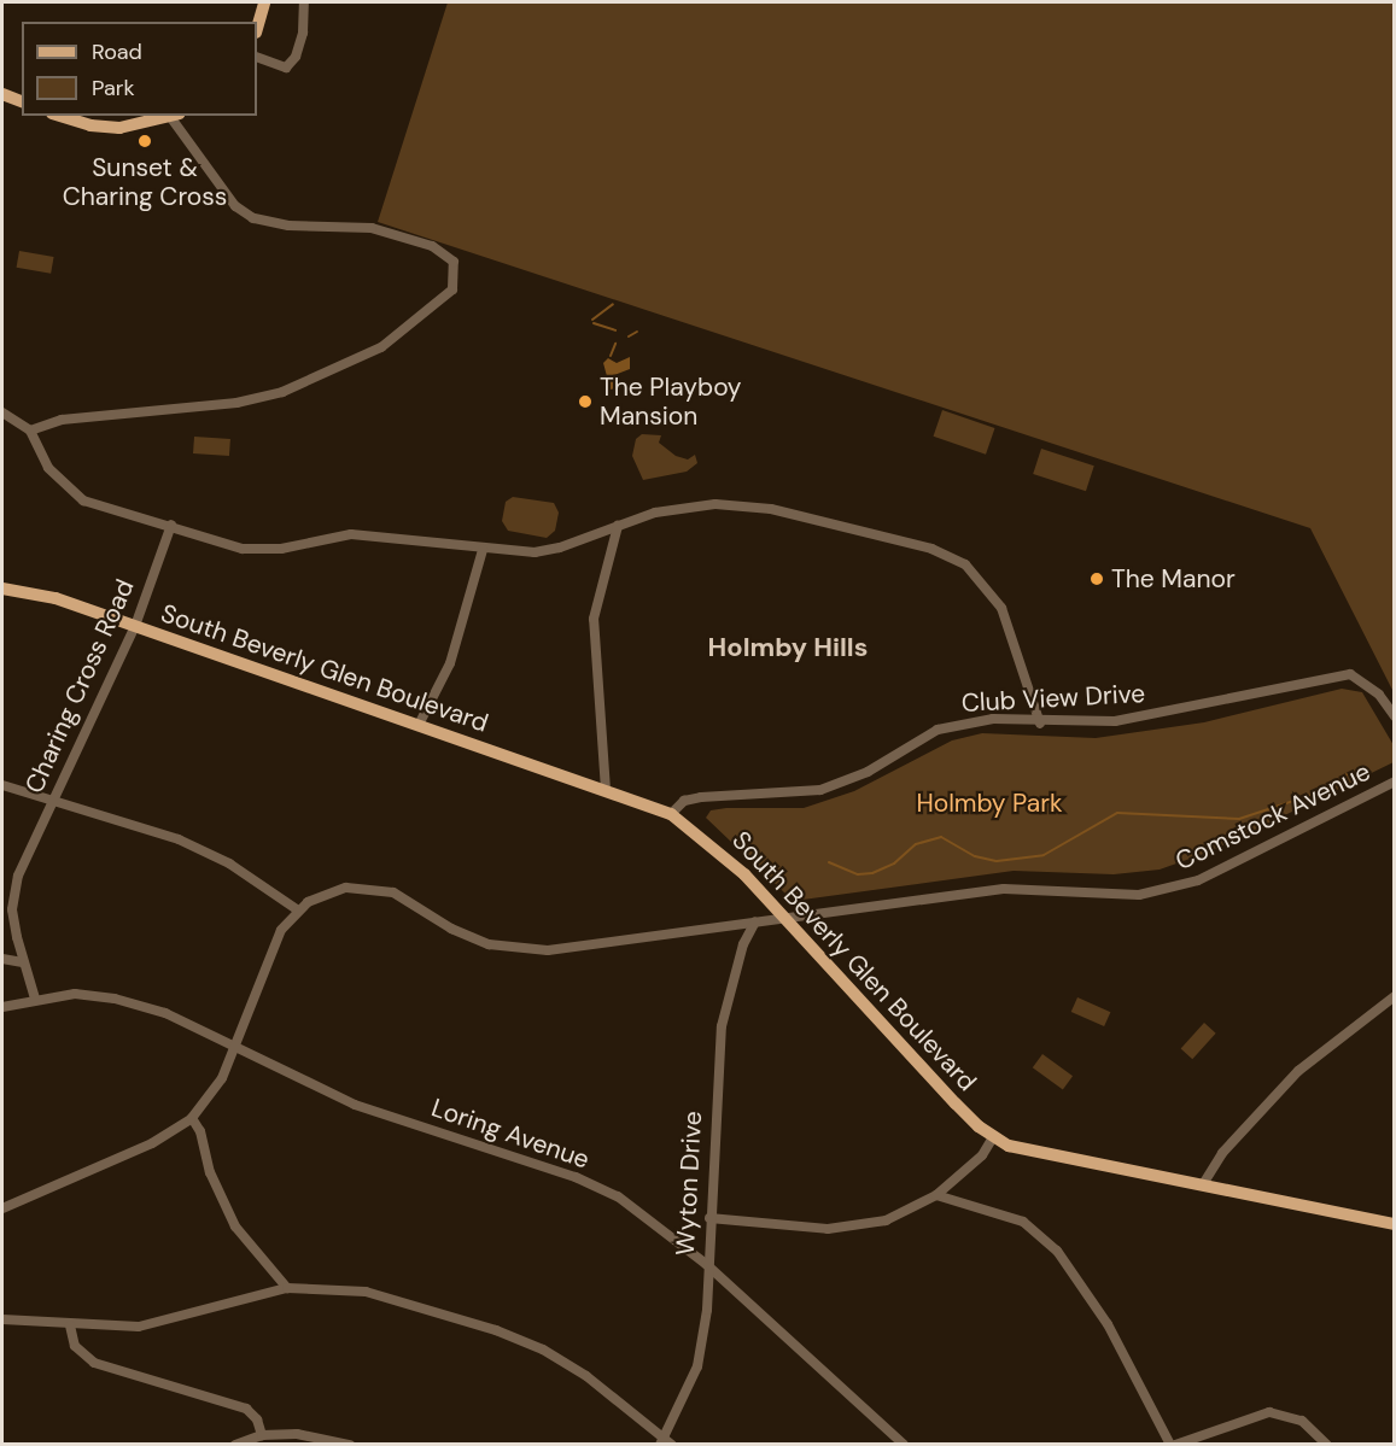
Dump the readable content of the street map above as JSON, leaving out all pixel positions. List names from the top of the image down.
{
  "streets": {
    "main road": ["South Beverly Glen Boulevard"],
    "street": [
      "Charing Cross Road",
      "Club View Drive",
      "Comstock Avenue",
      "Loring Avenue",
      "Wyton Drive"
    ]
  },
  "crossings": [
    ["South Beverly Glen Boulevard", "Charing Cross Road"],
    ["South Beverly Glen Boulevard", "Club View Drive"],
    ["South Beverly Glen Boulevard", "Comstock Avenue"],
    ["Charing Cross Road", "Loring Avenue"],
    ["Comstock Avenue", "Wyton Drive"],
    ["Loring Avenue", "Wyton Drive"]
  ],
  "districts": ["Holmby Hills"],
  "parks": ["Holmby Park"],
  "places": ["Sunset & Charing Cross", "The Playboy Mansion", "The Manor"],
  "legend": ["Road", "Park"]
}
